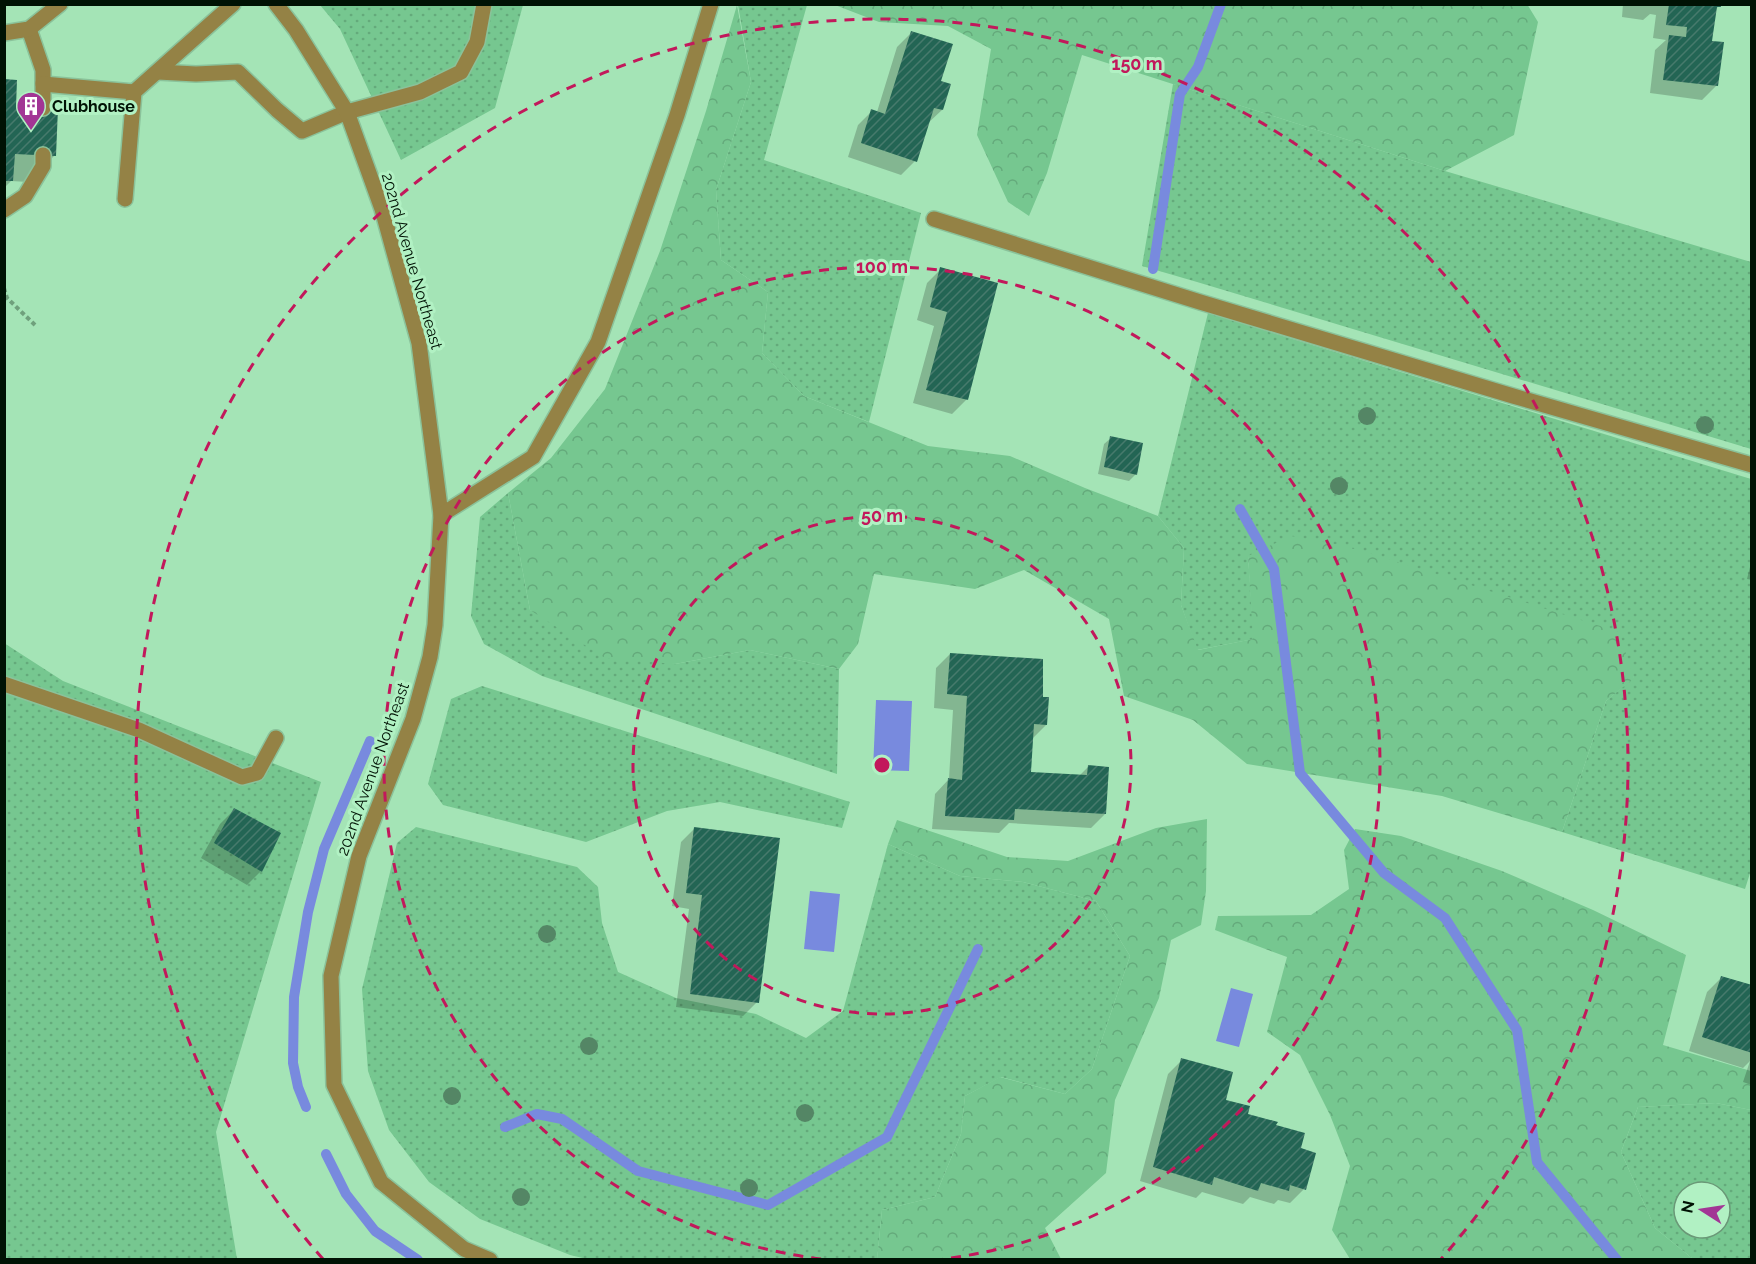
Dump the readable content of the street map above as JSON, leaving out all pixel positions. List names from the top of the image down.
{
  "streets": {
    "street": ["202nd Avenue Northeast"]
  },
  "places": {
    "building": ["Clubhouse"]
  },
  "north": "left",
  "rings": ["150 m", "100 m", "50 m"]
}
